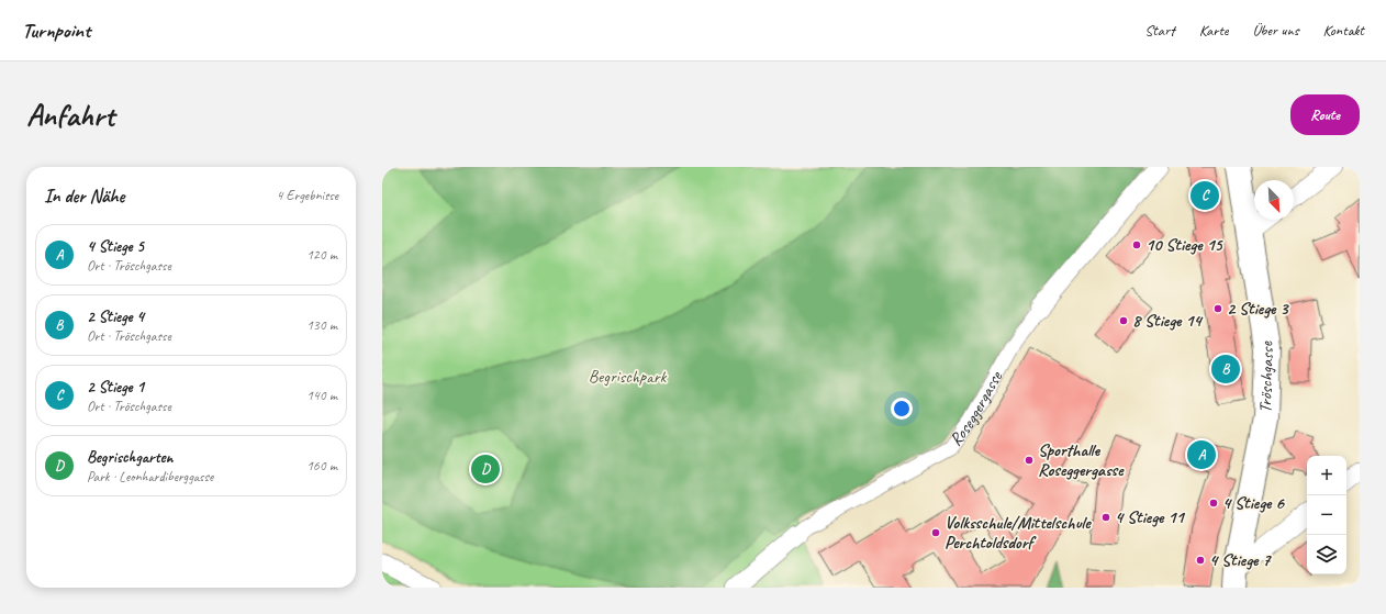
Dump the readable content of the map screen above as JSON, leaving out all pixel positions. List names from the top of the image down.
{
  "streets": {
    "street": ["Tröschgasse", "Roseggergasse"]
  },
  "parks": ["Begrischpark"],
  "places": [
    "10 Stiege 15",
    "2 Stiege 3",
    "8 Stiege 14",
    "Sporthalle Roseggergasse",
    "4 Stiege 6",
    "4 Stiege 11",
    "Volksschule/Mittelschule Perchtoldsdorf",
    "4 Stiege 7"
  ],
  "north": "bottom right",
  "page": {
    "header": "Turnpoint",
    "nav": [
      "Start",
      "Karte",
      "Über uns",
      "Kontakt"
    ],
    "buttons": "Route",
    "title": "Anfahrt",
    "heading": ["In der Nähe", "4 Ergebnisse"],
    "pins": [
      "C",
      "B",
      "A",
      "D"
    ],
    "list": [
      {
        "mark": "A",
        "name": "4 Stiege 5",
        "note": "Ort · Tröschgasse",
        "value": "120 m"
      },
      {
        "mark": "B",
        "name": "2 Stiege 4",
        "note": "Ort · Tröschgasse",
        "value": "130 m"
      },
      {
        "mark": "C",
        "name": "2 Stiege 1",
        "note": "Ort · Tröschgasse",
        "value": "140 m"
      },
      {
        "mark": "D",
        "name": "Begrischgarten",
        "note": "Park · Leonhardiberggasse",
        "value": "160 m"
      }
    ],
    "map_buttons": ["+", "−"]
  }
}
